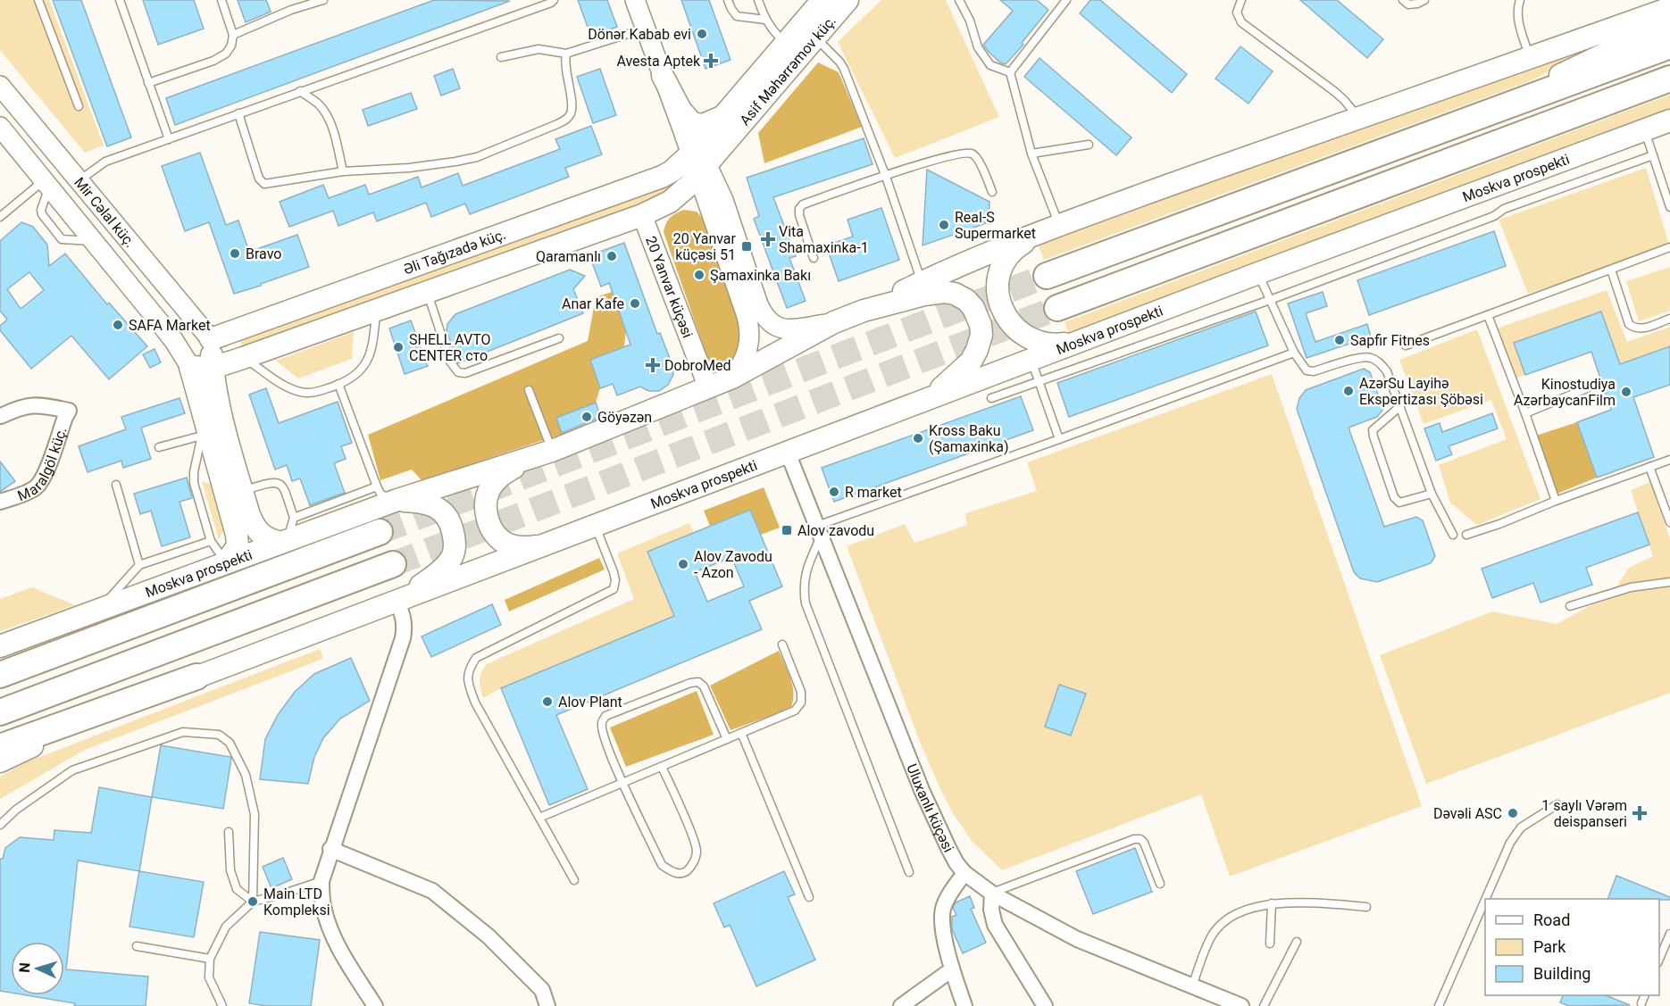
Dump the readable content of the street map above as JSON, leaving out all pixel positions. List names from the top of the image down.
{
  "streets": {
    "highway": ["Moskva prospekti"],
    "main road": ["Asif Məhərrəmov küç.", "Əli Tağızadə küç."],
    "street": [
      "Mir Cəlal küç.",
      "20 Yanvar küçəsi",
      "Maralgöl küç.",
      "Uluxanlı küçəsi"
    ]
  },
  "crossings": [
    ["Moskva prospekti", "Uluxanlı küçəsi"],
    ["Mir Cəlal küç.", "Əli Tağızadə küç."],
    ["Əli Tağızadə küç.", "20 Yanvar küçəsi"]
  ],
  "places": {
    "other": [
      "Dönər Kabab evi",
      "Real-S Supermarket",
      "Bravo",
      "Qaramanlı",
      "Şamaxinka Bakı",
      "Anar Kafe",
      "SAFA Market",
      "Sapfir Fitnes",
      "SHELL AVTO CENTER сто",
      "AzərSu Layihə Ekspertizası Şöbəsi",
      "Kinostudiya AzərbaycanFilm",
      "Göyəzən",
      "Kross Baku (Şamaxinka)",
      "R market",
      "Alov Zavodu - Azon",
      "Alov Plant",
      "Dəvəli ASC",
      "Main LTD Kompleksi"
    ],
    "health": [
      "Avesta Aptek",
      "Vita Shamaxinka-1",
      "DobroMed",
      "1 saylı Vərəm deispanseri"
    ],
    "transit": ["20 Yanvar küçəsi 51", "Alov zavodu"]
  },
  "legend": ["Road", "Park", "Building"],
  "north": "left"
}
